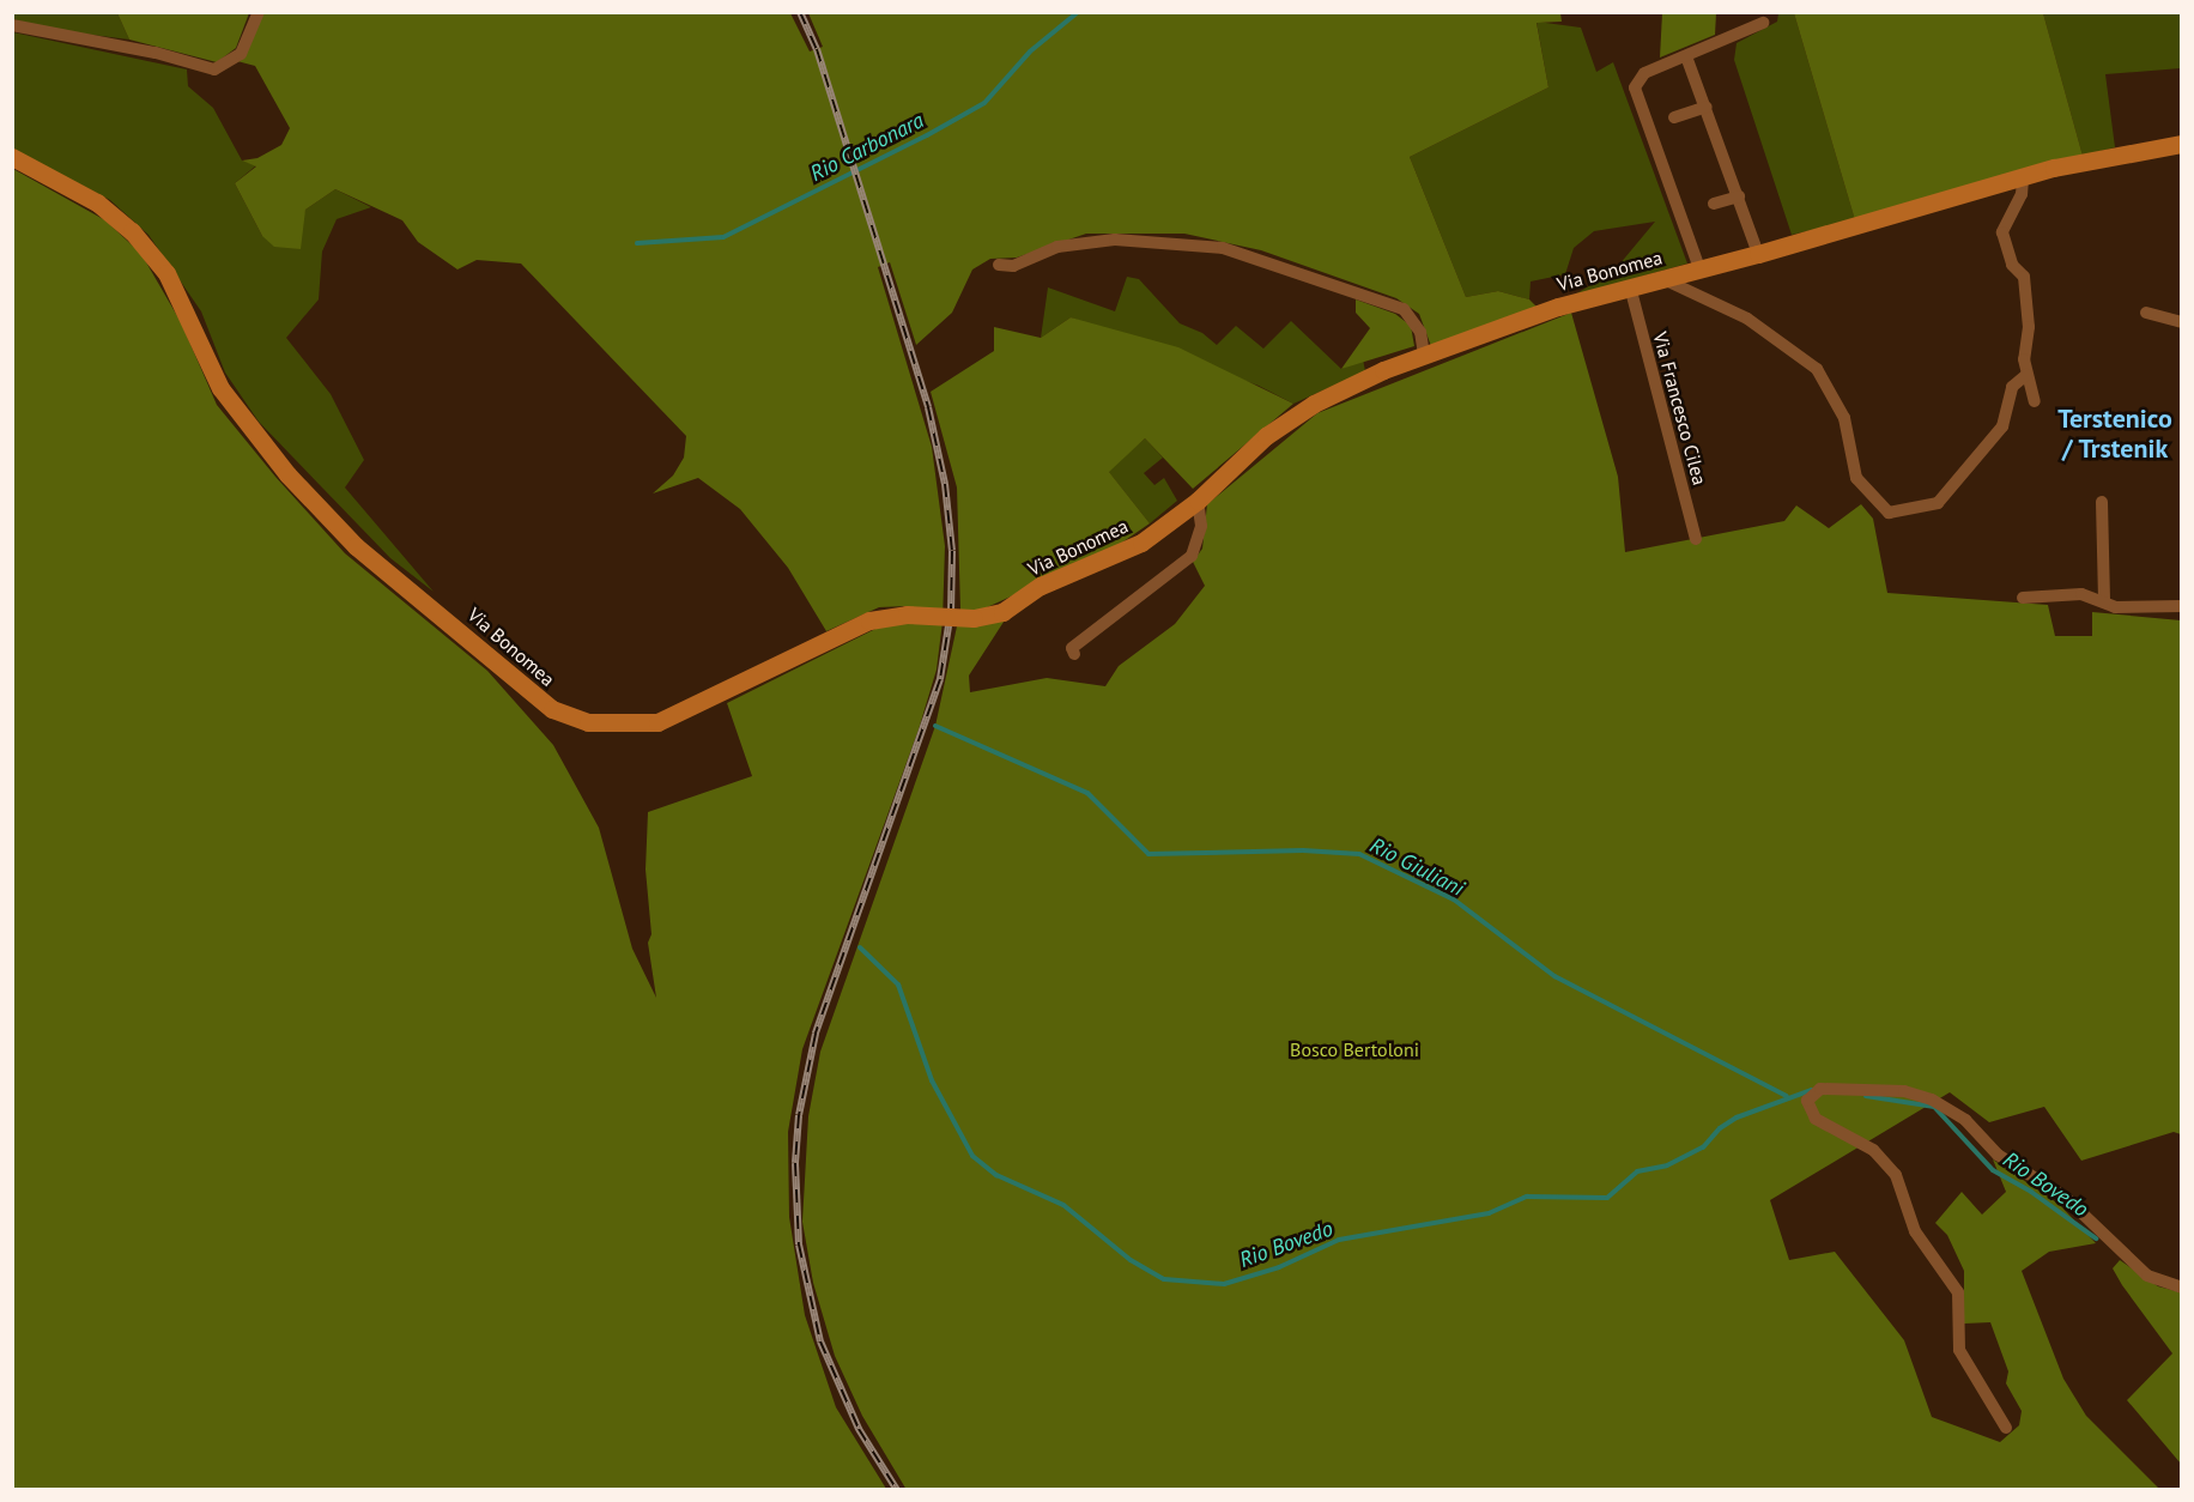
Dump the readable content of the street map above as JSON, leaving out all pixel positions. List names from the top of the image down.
{
  "streets": {
    "street": ["Via Bonomea", "Via Francesco Cilea"]
  },
  "crossings": [
    ["Via Bonomea", "Via Francesco Cilea"]
  ],
  "districts": ["Terstenico / Trstenik"],
  "water": ["Rio Carbonara", "Rio Giuliani", "Rio Bovedo"],
  "parks": ["Bosco Bertoloni"]
}
